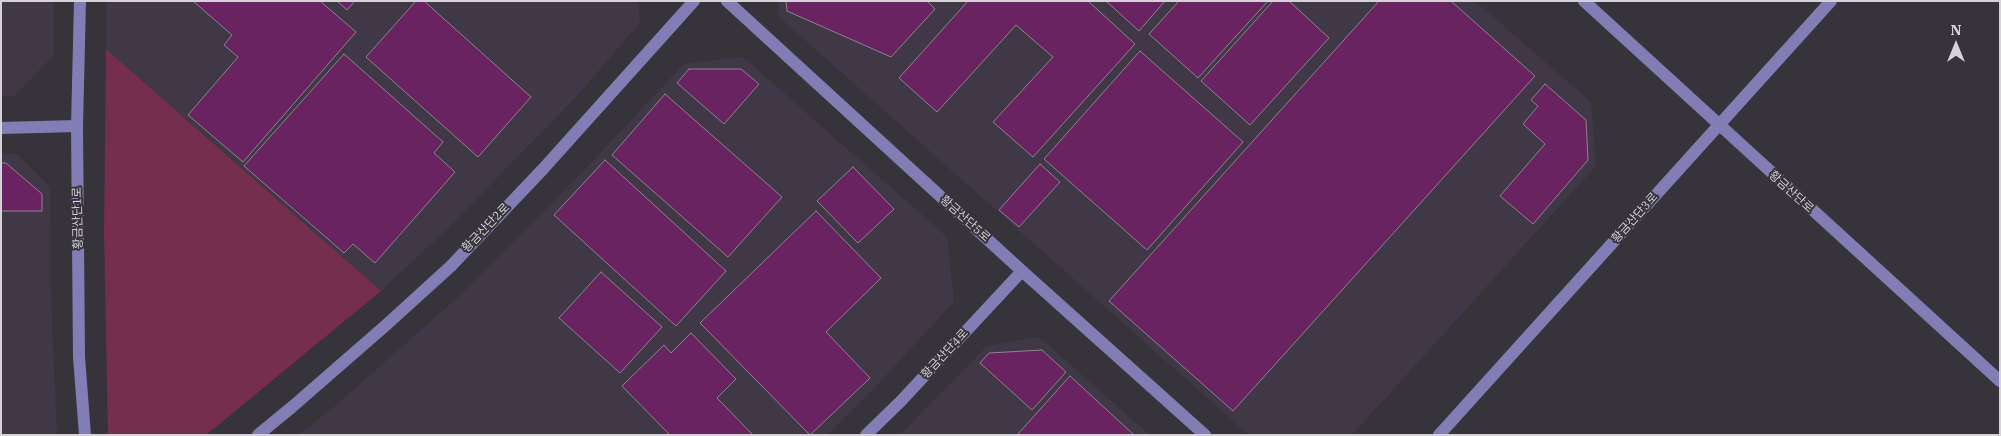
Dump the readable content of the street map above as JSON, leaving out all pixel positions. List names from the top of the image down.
{
  "streets": {
    "street": [
      "황금산단로",
      "황금산단1로",
      "황금산단3로",
      "황금산단5로",
      "황금산단2로",
      "황금산단4로"
    ]
  },
  "crossings": [
    ["황금산단로", "황금산단3로"],
    ["황금산단5로", "황금산단4로"]
  ],
  "north": "top"
}
